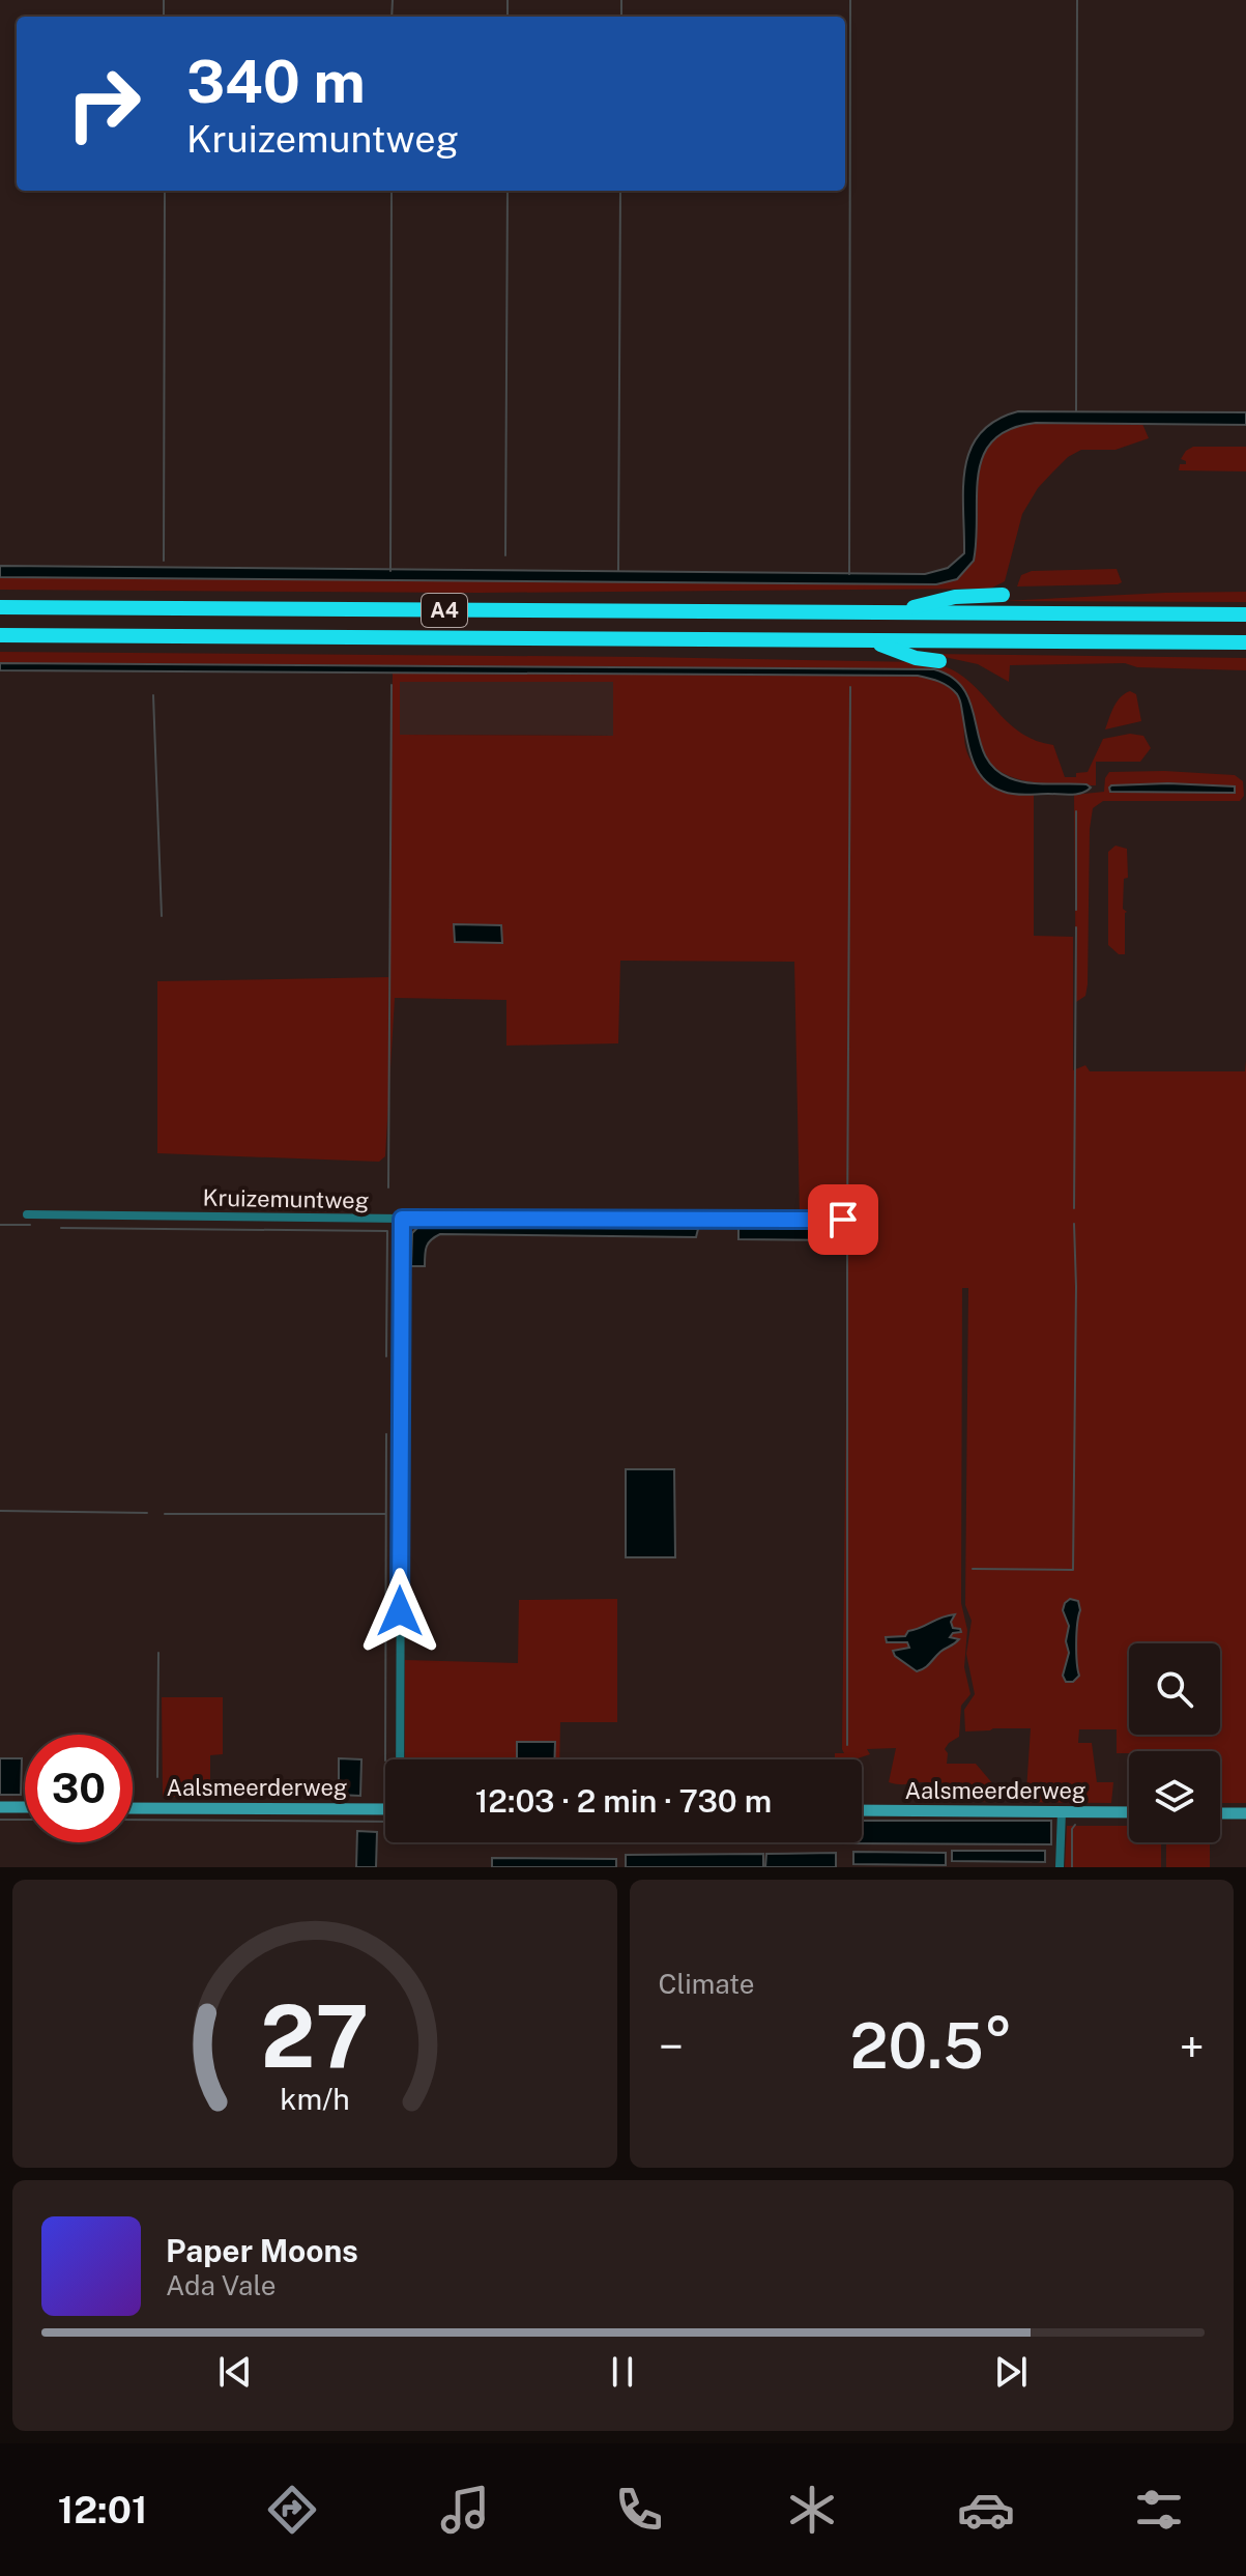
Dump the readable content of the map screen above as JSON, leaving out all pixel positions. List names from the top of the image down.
{
  "streets": {
    "highway": ["A4"],
    "street": ["Kruizemuntweg", "Aalsmeerderweg"]
  },
  "page": {
    "turn": ["340 m", "Kruizemuntweg"],
    "limit": "30",
    "trip": "12:03 · 2 min · 730 m",
    "tile": "Climate",
    "heat": ["−", "20.5°", "+"],
    "song": ["Paper Moons", "Ada Vale"],
    "tabs": "12:01",
    "gauge": ["27", "km/h"]
  }
}
